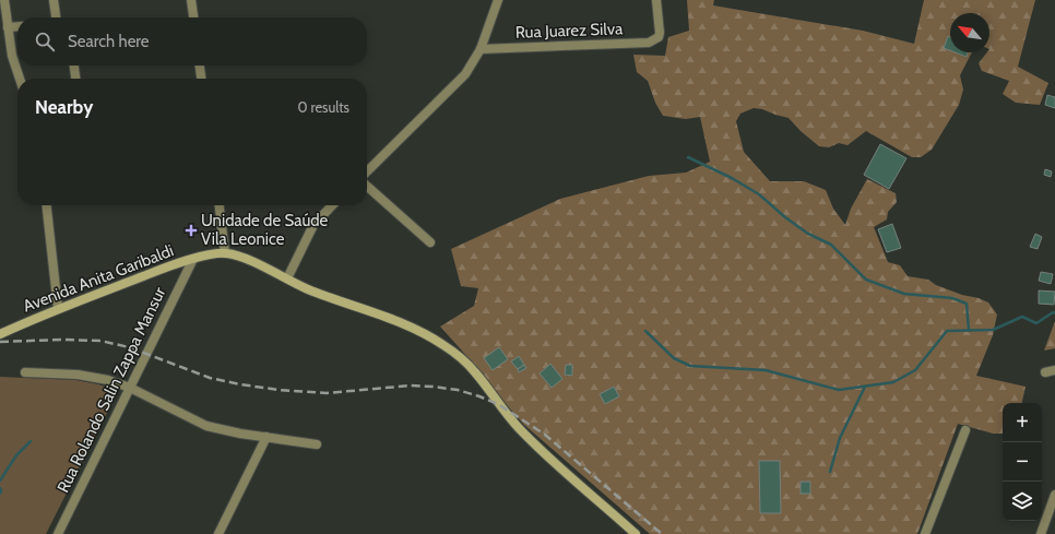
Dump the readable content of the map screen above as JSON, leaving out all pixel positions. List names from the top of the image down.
{
  "streets": {
    "main road": ["Avenida Anita Garibaldi"],
    "street": ["Rua Juarez Silva", "Rua Rolando Salin Zappa Mansur"]
  },
  "crossings": [
    ["Avenida Anita Garibaldi", "Rua Rolando Salin Zappa Mansur"]
  ],
  "places": {
    "health": ["Unidade de Saúde Vila Leonice"]
  },
  "north": "top left",
  "page": {
    "search": "Search here",
    "heading": ["Nearby", "0 results"],
    "map_buttons": ["+", "−"]
  }
}
